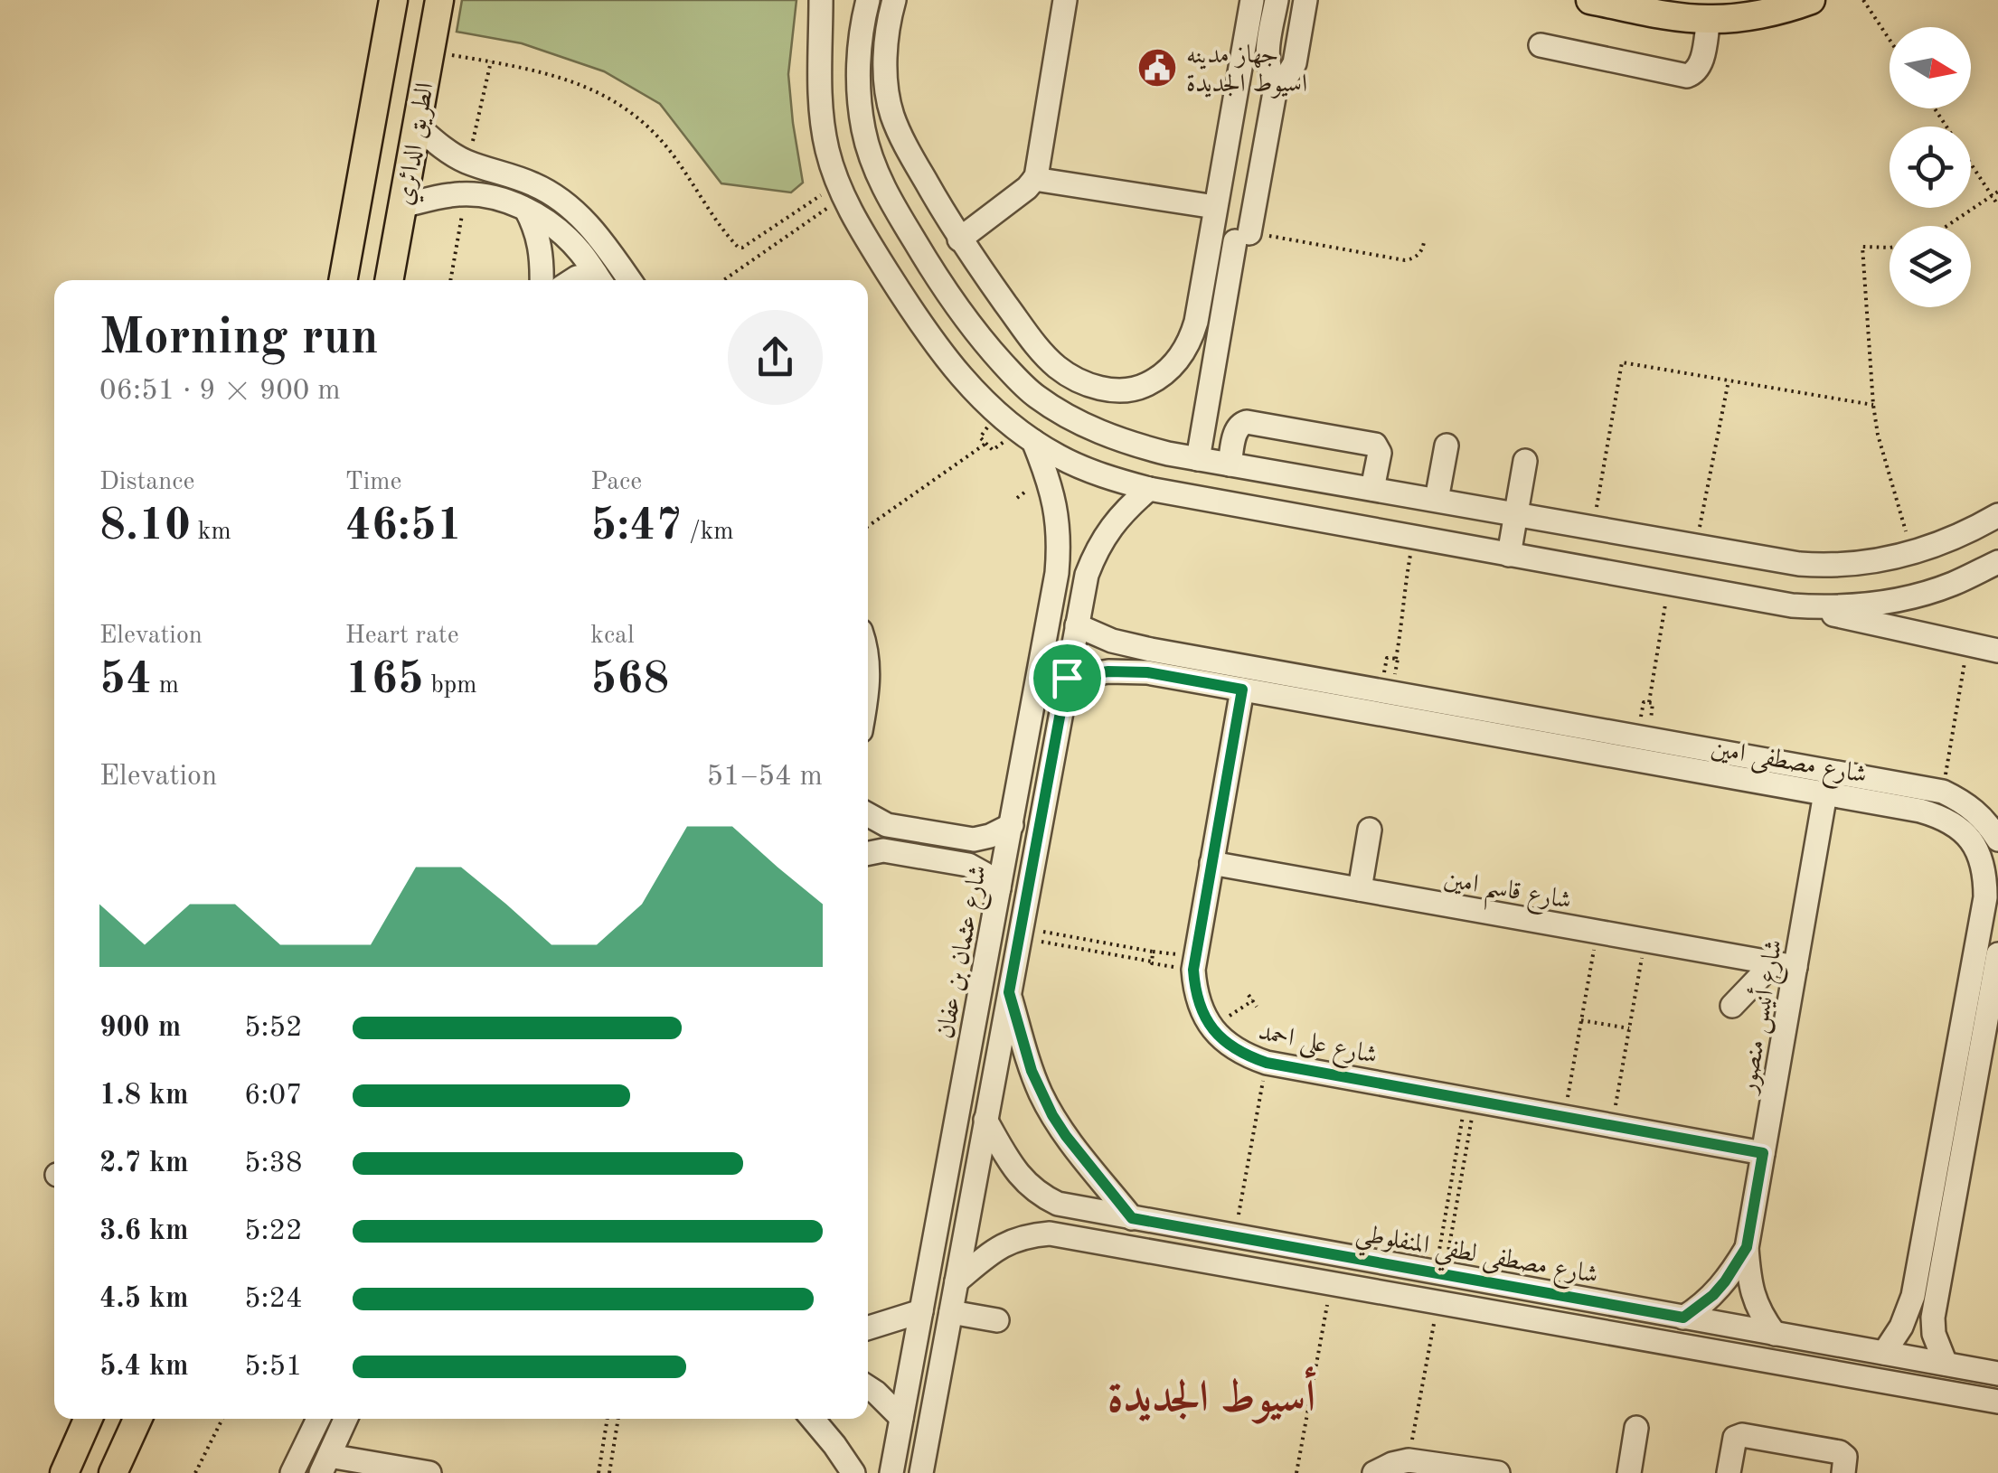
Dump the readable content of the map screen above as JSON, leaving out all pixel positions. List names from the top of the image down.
{
  "streets": {
    "main road": ["الطريق الدائري"],
    "street": [
      "شارع مصطفى امين",
      "شارع قاسم امين",
      "شارع عثمان بن عفان",
      "شارع أنيس منصور",
      "شارع على احمد",
      "شارع مصطفى لطفي المنفلوطي"
    ]
  },
  "crossings": [
    ["شارع مصطفى امين", "شارع أنيس منصور"],
    ["شارع مصطفى امين", "شارع مصطفى لطفي المنفلوطي"],
    ["شارع قاسم امين", "شارع أنيس منصور"],
    ["شارع أنيس منصور", "شارع على احمد"],
    ["شارع أنيس منصور", "شارع مصطفى لطفي المنفلوطي"]
  ],
  "districts": ["أسيوط الجديدة"],
  "places": {
    "public building": ["جهاز مدينه اسيوط الجديدة"]
  },
  "north": "right",
  "page": {
    "heading": ["Morning run", "06:51 · 9 × 900 m"],
    "stats": [
      ["Distance", "8.10 km"],
      ["Time", "46:51"],
      ["Pace", "5:47 /km"],
      ["Elevation", "54 m"],
      ["Heart rate", "165 bpm"],
      ["kcal", "568"]
    ],
    "chart": ["Elevation", "51–54 m"],
    "list": [
      {
        "name": "900 m",
        "note": "5:52"
      },
      {
        "name": "1.8 km",
        "note": "6:07"
      },
      {
        "name": "2.7 km",
        "note": "5:38"
      },
      {
        "name": "3.6 km",
        "note": "5:22"
      },
      {
        "name": "4.5 km",
        "note": "5:24"
      },
      {
        "name": "5.4 km",
        "note": "5:51"
      }
    ]
  }
}
